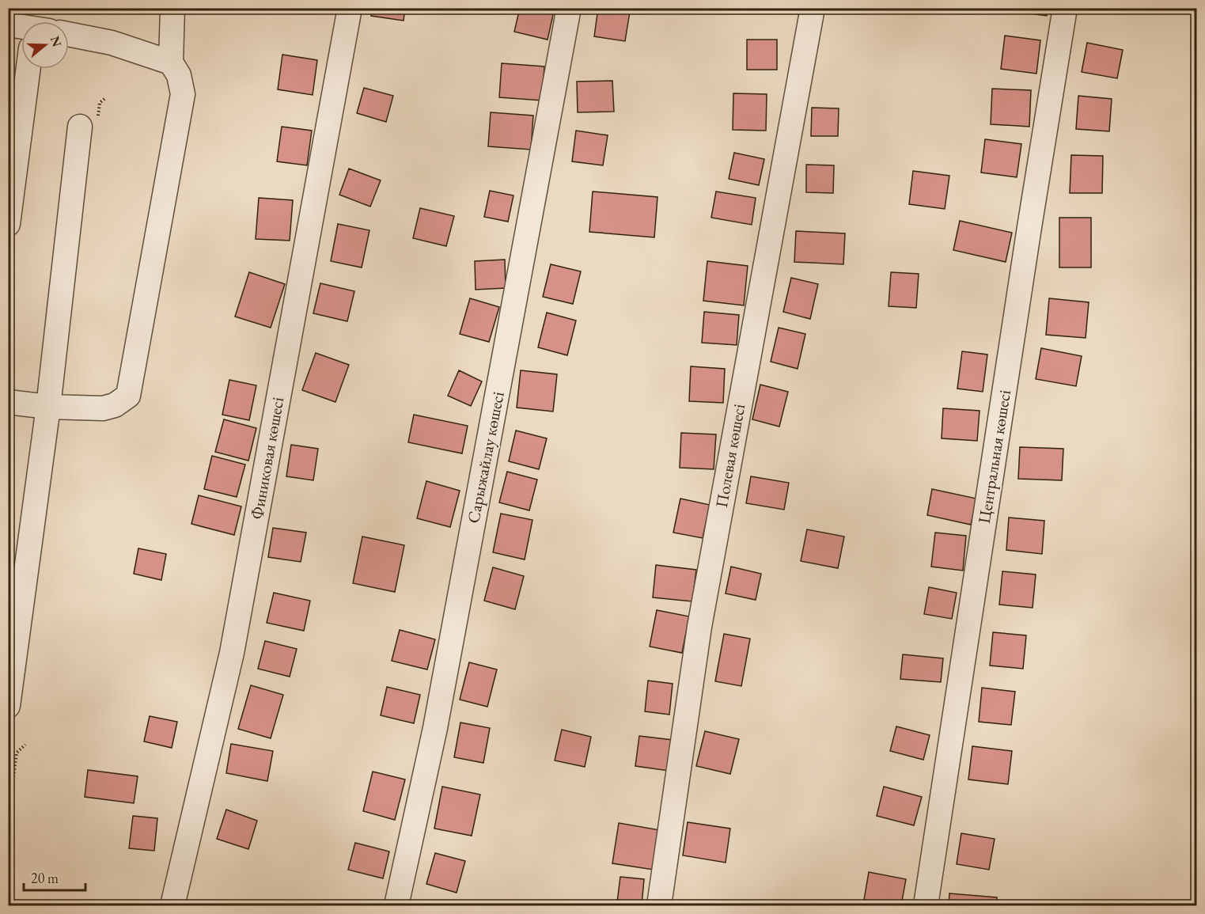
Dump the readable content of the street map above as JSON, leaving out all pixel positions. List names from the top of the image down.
{
  "streets": {
    "street": [
      "Полевая көшесі",
      "Центральная көшесі",
      "Сарыжайлау көшесі",
      "Финиковая көшесі"
    ]
  },
  "scale_bar": "20 m",
  "north": "right"
}
